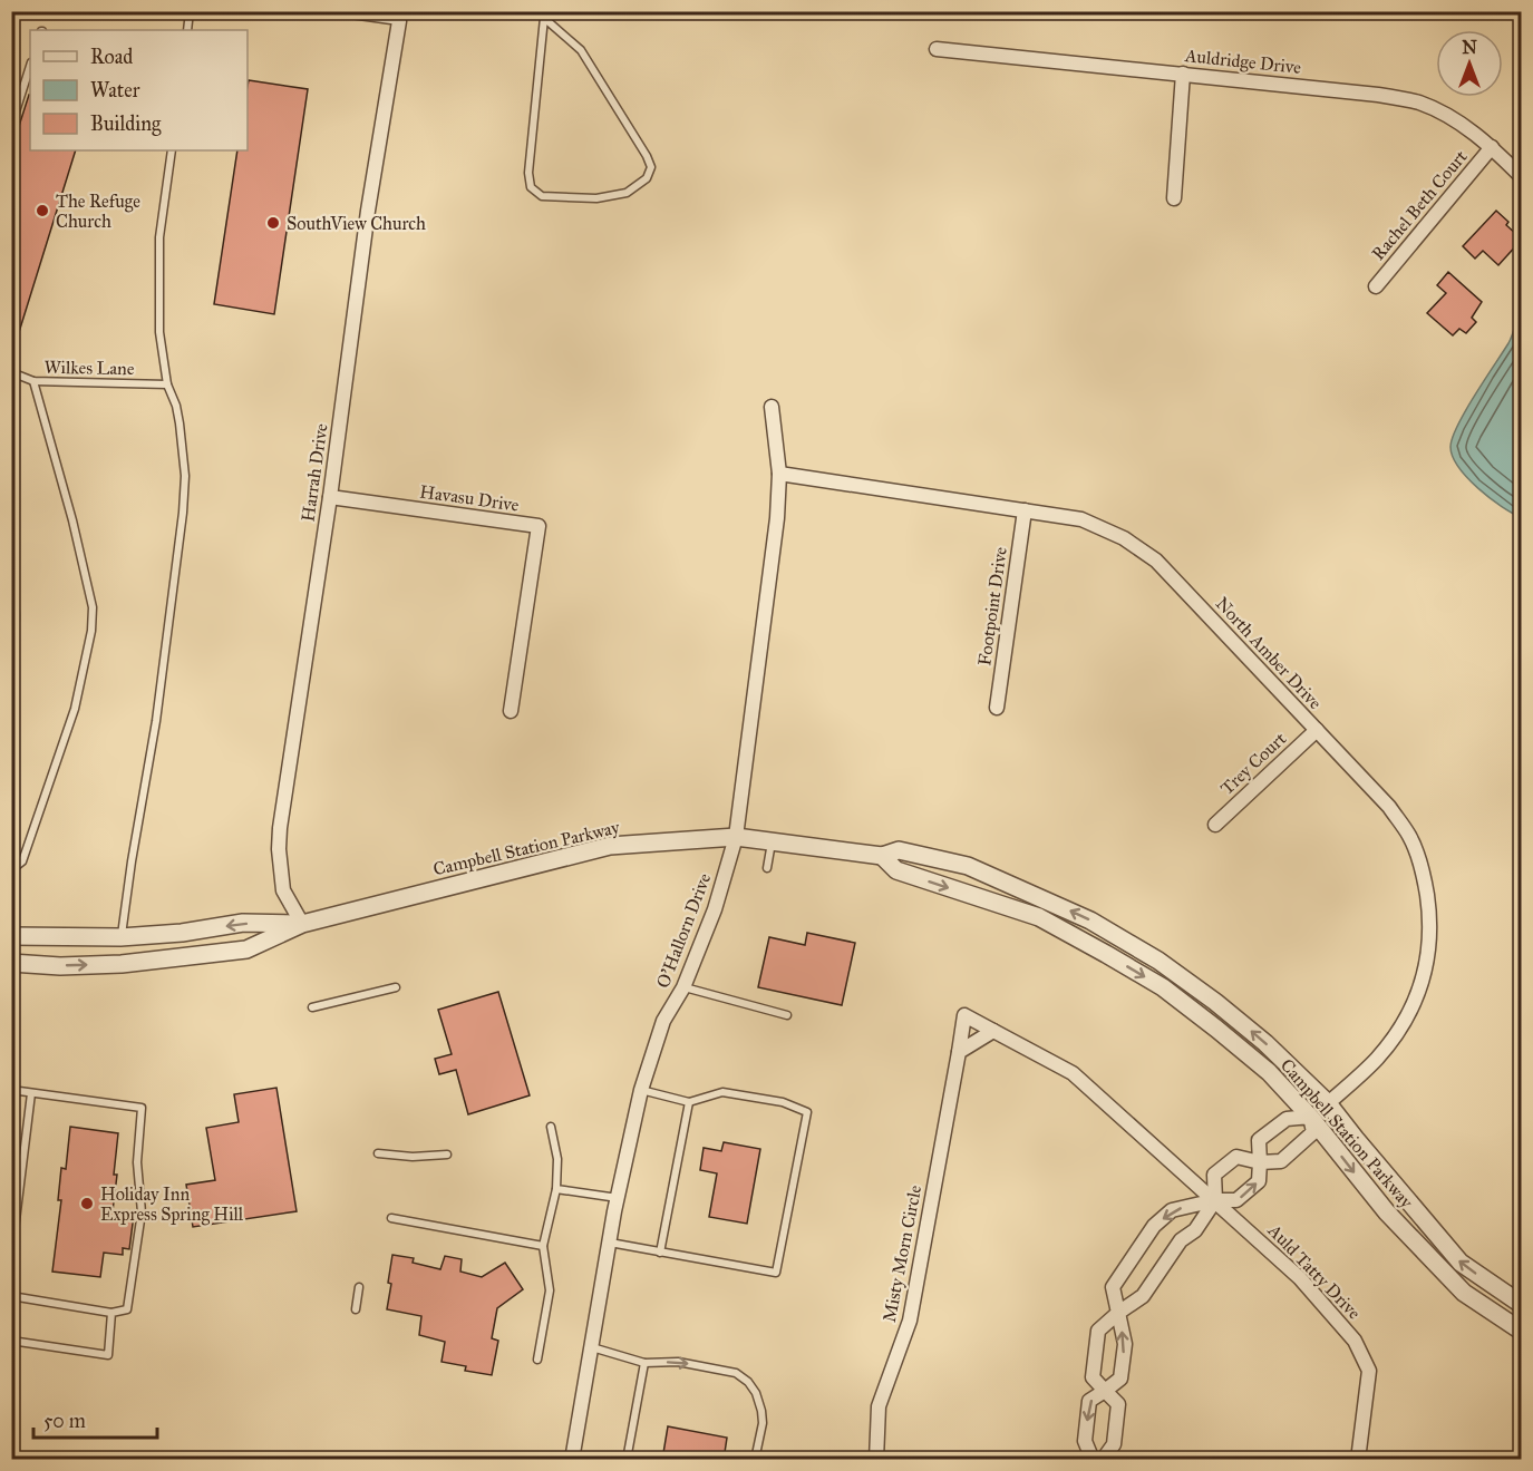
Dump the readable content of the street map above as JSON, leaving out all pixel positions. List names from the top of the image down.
{
  "streets": {
    "street": [
      "Auldridge Drive",
      "Rachel Beth Court",
      "Harrah Drive",
      "Havasu Drive",
      "Footpoint Drive",
      "North Amber Drive",
      "Trey Court",
      "Campbell Station Parkway",
      "O'Hallorn Drive",
      "Misty Morn Circle",
      "Auld Tatty Drive"
    ],
    "lane": ["Wilkes Lane"]
  },
  "crossings": [
    ["Auldridge Drive", "Rachel Beth Court"],
    ["Harrah Drive", "Havasu Drive"],
    ["Harrah Drive", "Campbell Station Parkway"],
    ["Footpoint Drive", "North Amber Drive"],
    ["North Amber Drive", "Trey Court"],
    ["North Amber Drive", "Campbell Station Parkway"],
    ["North Amber Drive", "O'Hallorn Drive"],
    ["Campbell Station Parkway", "O'Hallorn Drive"],
    ["Misty Morn Circle", "Auld Tatty Drive"]
  ],
  "places": ["The Refuge Church", "SouthView Church", "Holiday Inn Express Spring Hill"],
  "legend": ["Road", "Water", "Building"],
  "scale_bar": "50 m",
  "north": "top"
}
